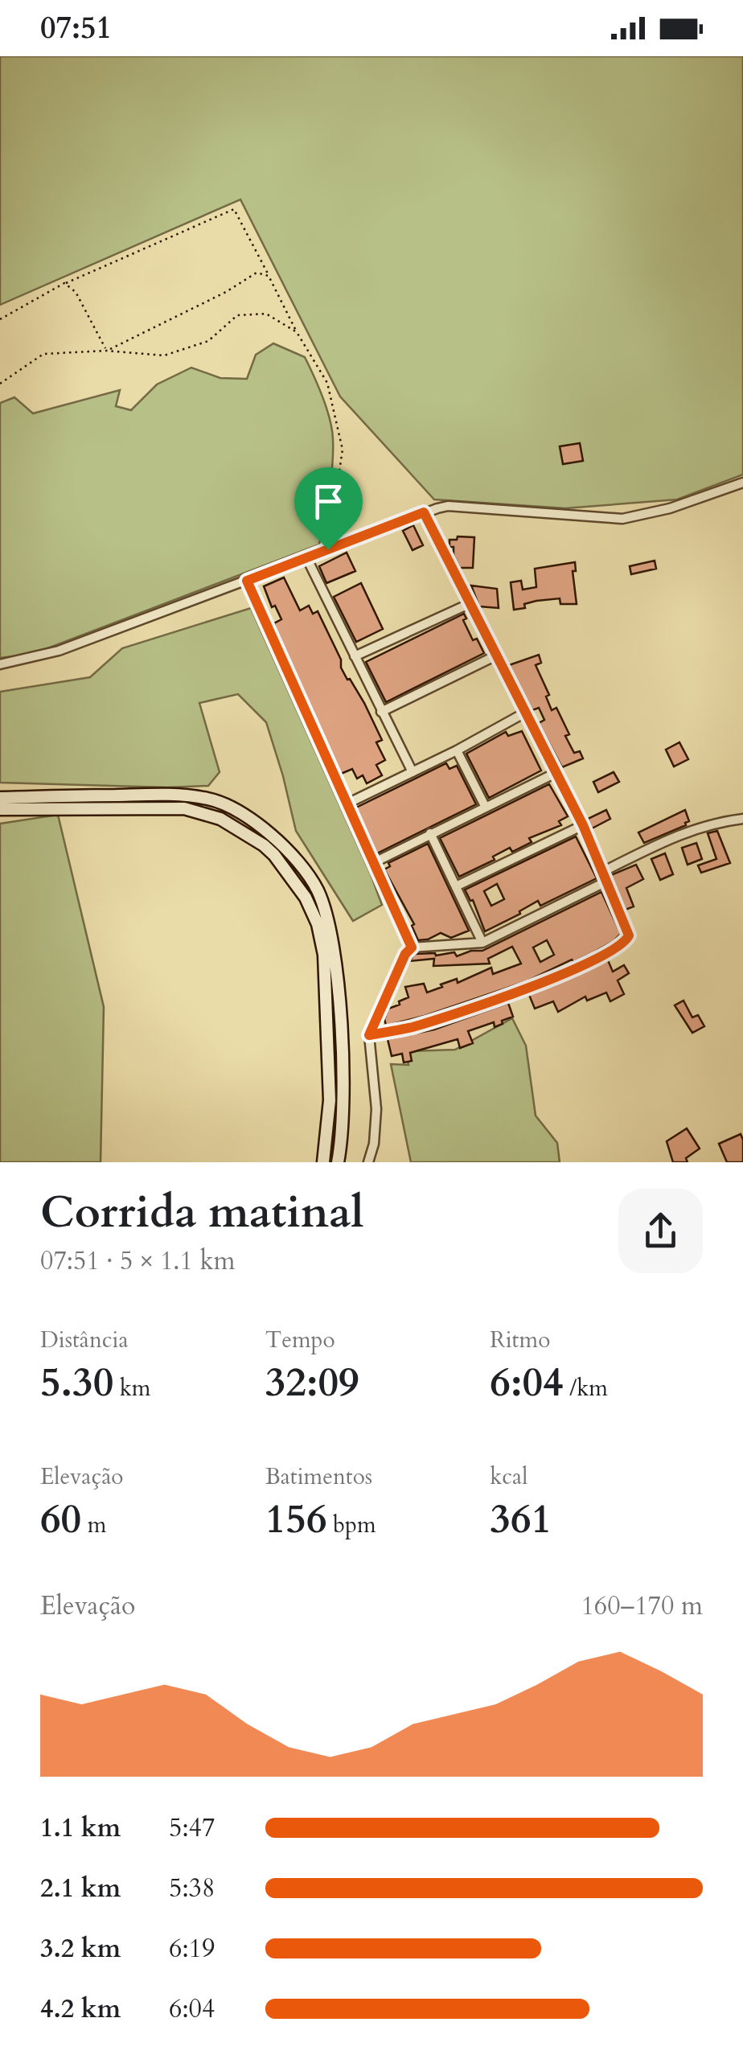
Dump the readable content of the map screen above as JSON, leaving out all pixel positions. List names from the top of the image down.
{
  "page": {
    "status": "07:51",
    "heading": ["Corrida matinal", "07:51 · 5 × 1.1 km"],
    "stats": [
      ["Distância", "5.30 km"],
      ["Tempo", "32:09"],
      ["Ritmo", "6:04 /km"],
      ["Elevação", "60 m"],
      ["Batimentos", "156 bpm"],
      ["kcal", "361"]
    ],
    "chart": ["Elevação", "160–170 m"],
    "list": [
      {
        "name": "1.1 km",
        "note": "5:47"
      },
      {
        "name": "2.1 km",
        "note": "5:38"
      },
      {
        "name": "3.2 km",
        "note": "6:19"
      },
      {
        "name": "4.2 km",
        "note": "6:04"
      }
    ]
  }
}
